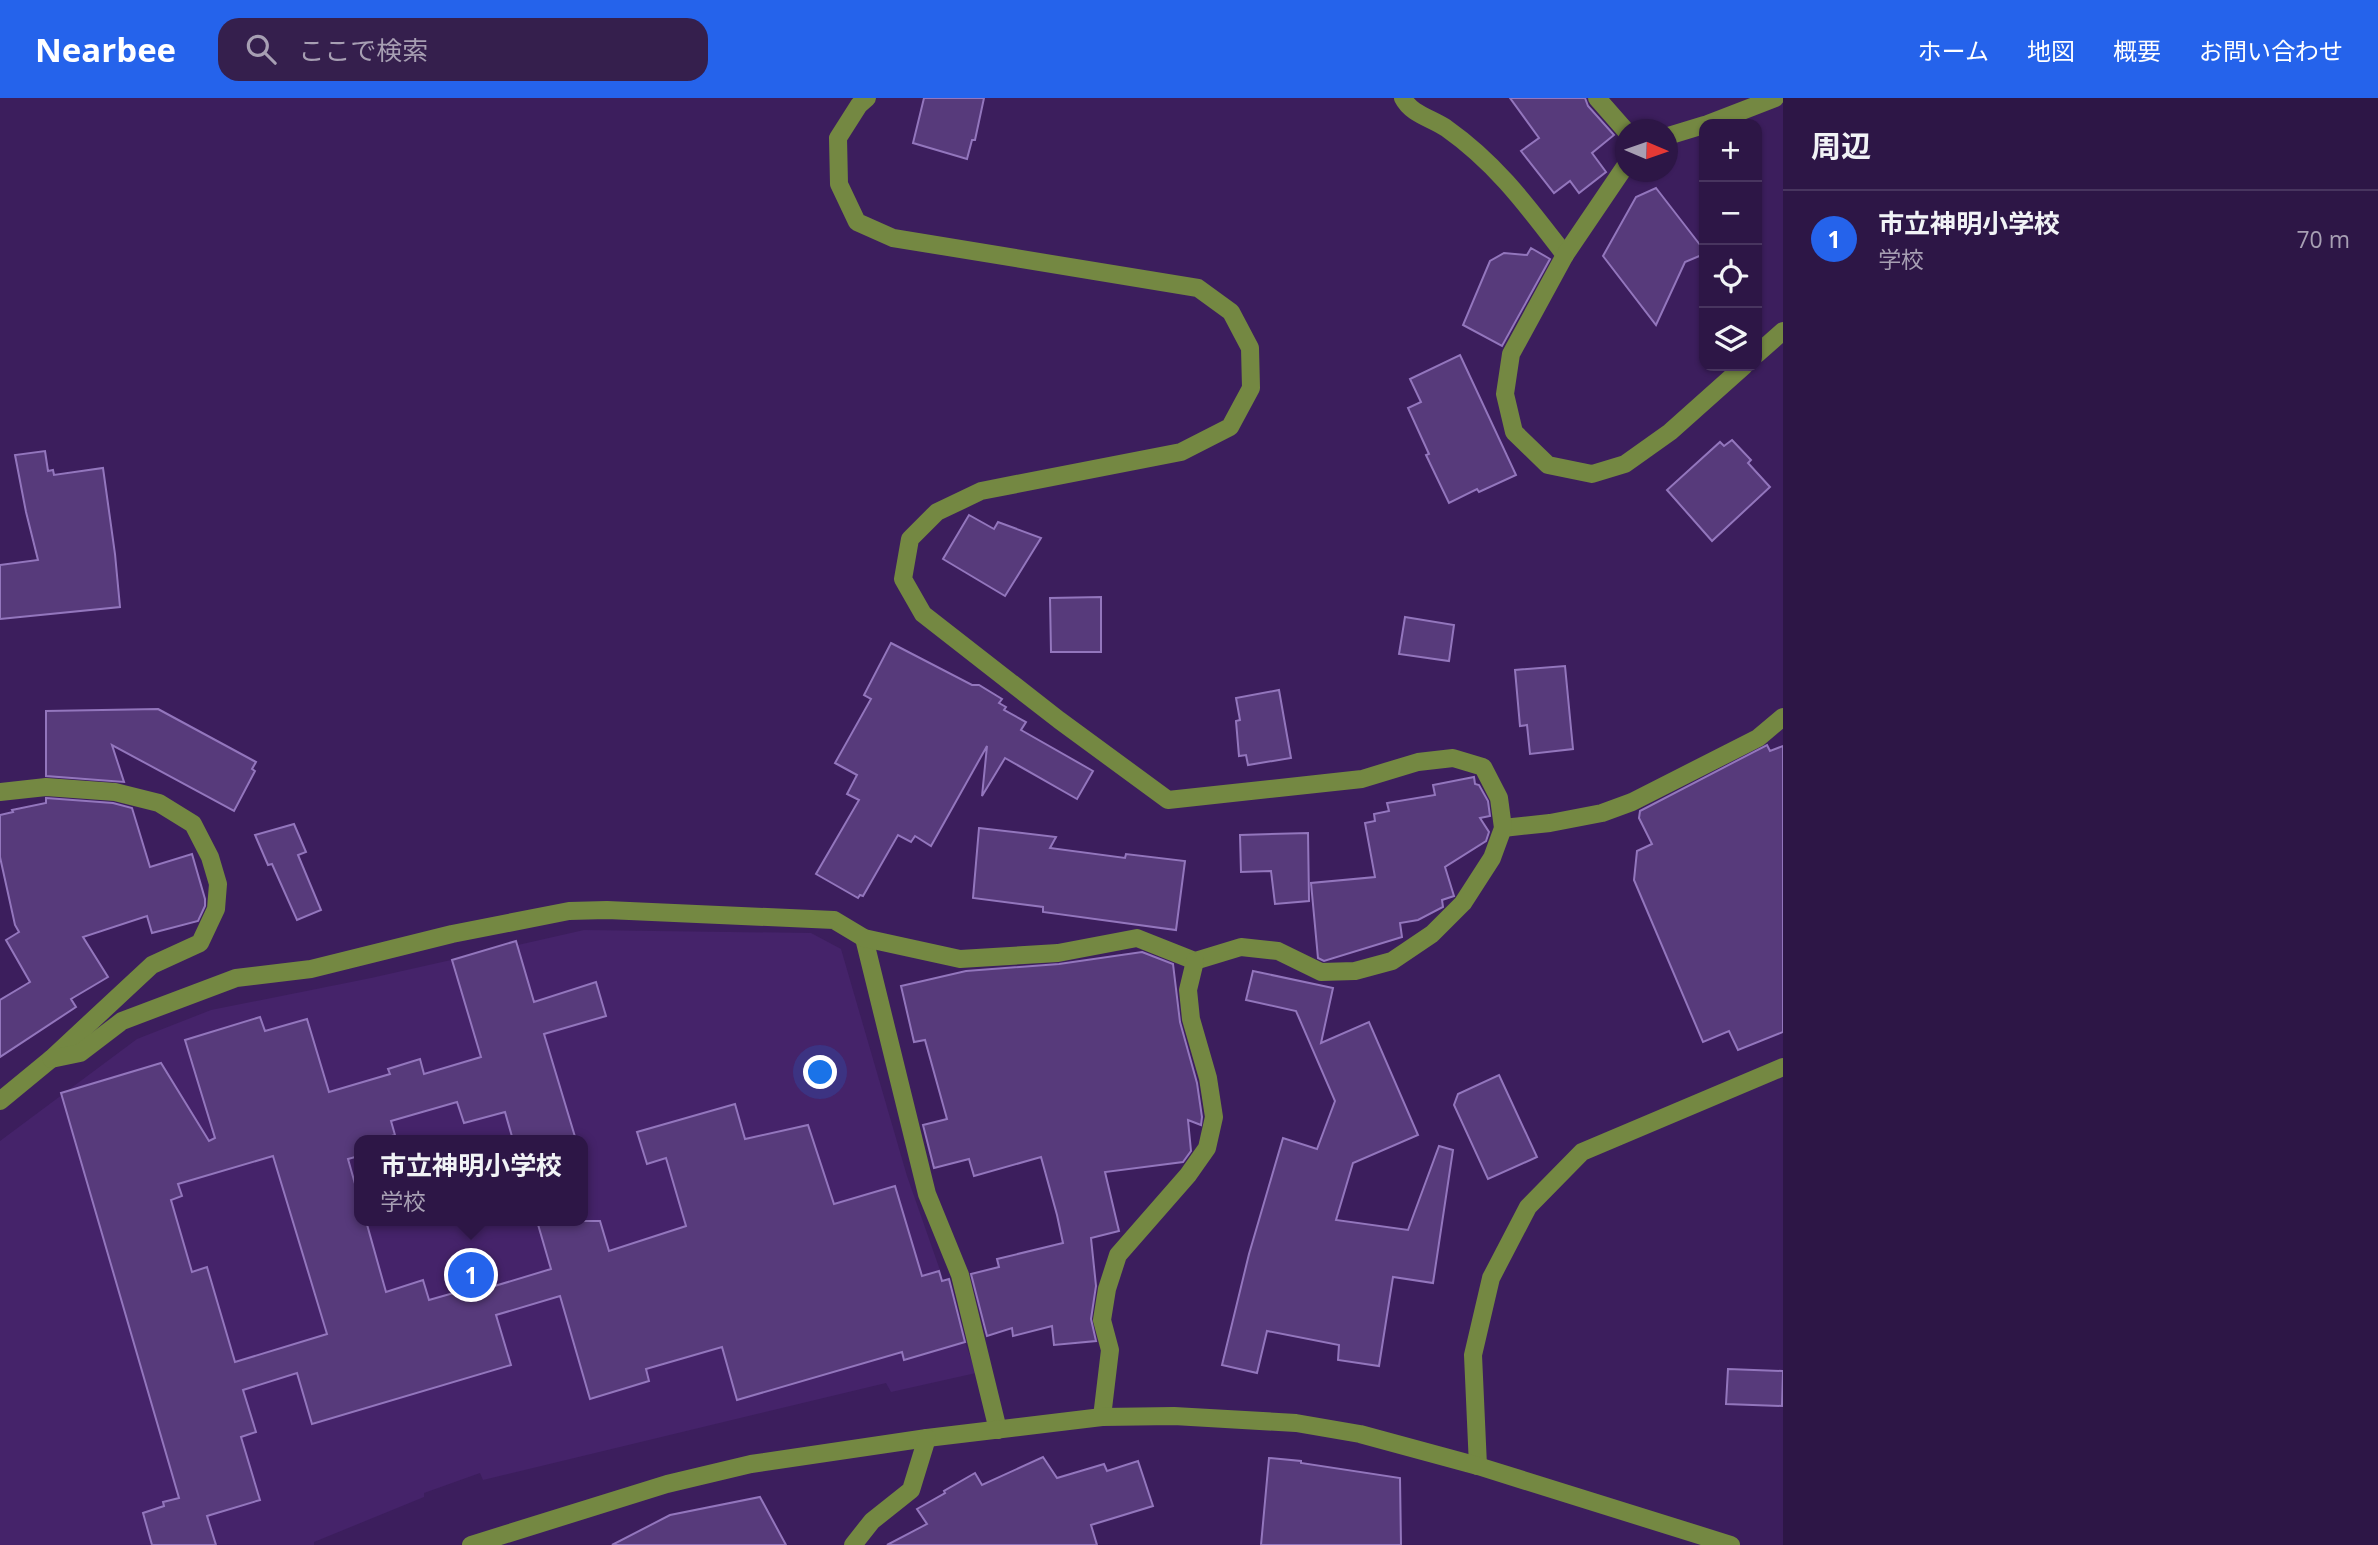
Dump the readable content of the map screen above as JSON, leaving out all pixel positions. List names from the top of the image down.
{
  "north": "right",
  "page": {
    "header": "Nearbee",
    "search": "ここで検索",
    "nav": [
      "ホーム",
      "地図",
      "概要",
      "お問い合わせ"
    ],
    "heading": "周辺",
    "map_buttons": ["+", "−"],
    "list": [
      {
        "mark": "1",
        "name": "市立神明小学校",
        "note": "学校",
        "value": "70 m"
      }
    ],
    "popup": ["市立神明小学校", "学校"],
    "pins": "1"
  }
}
